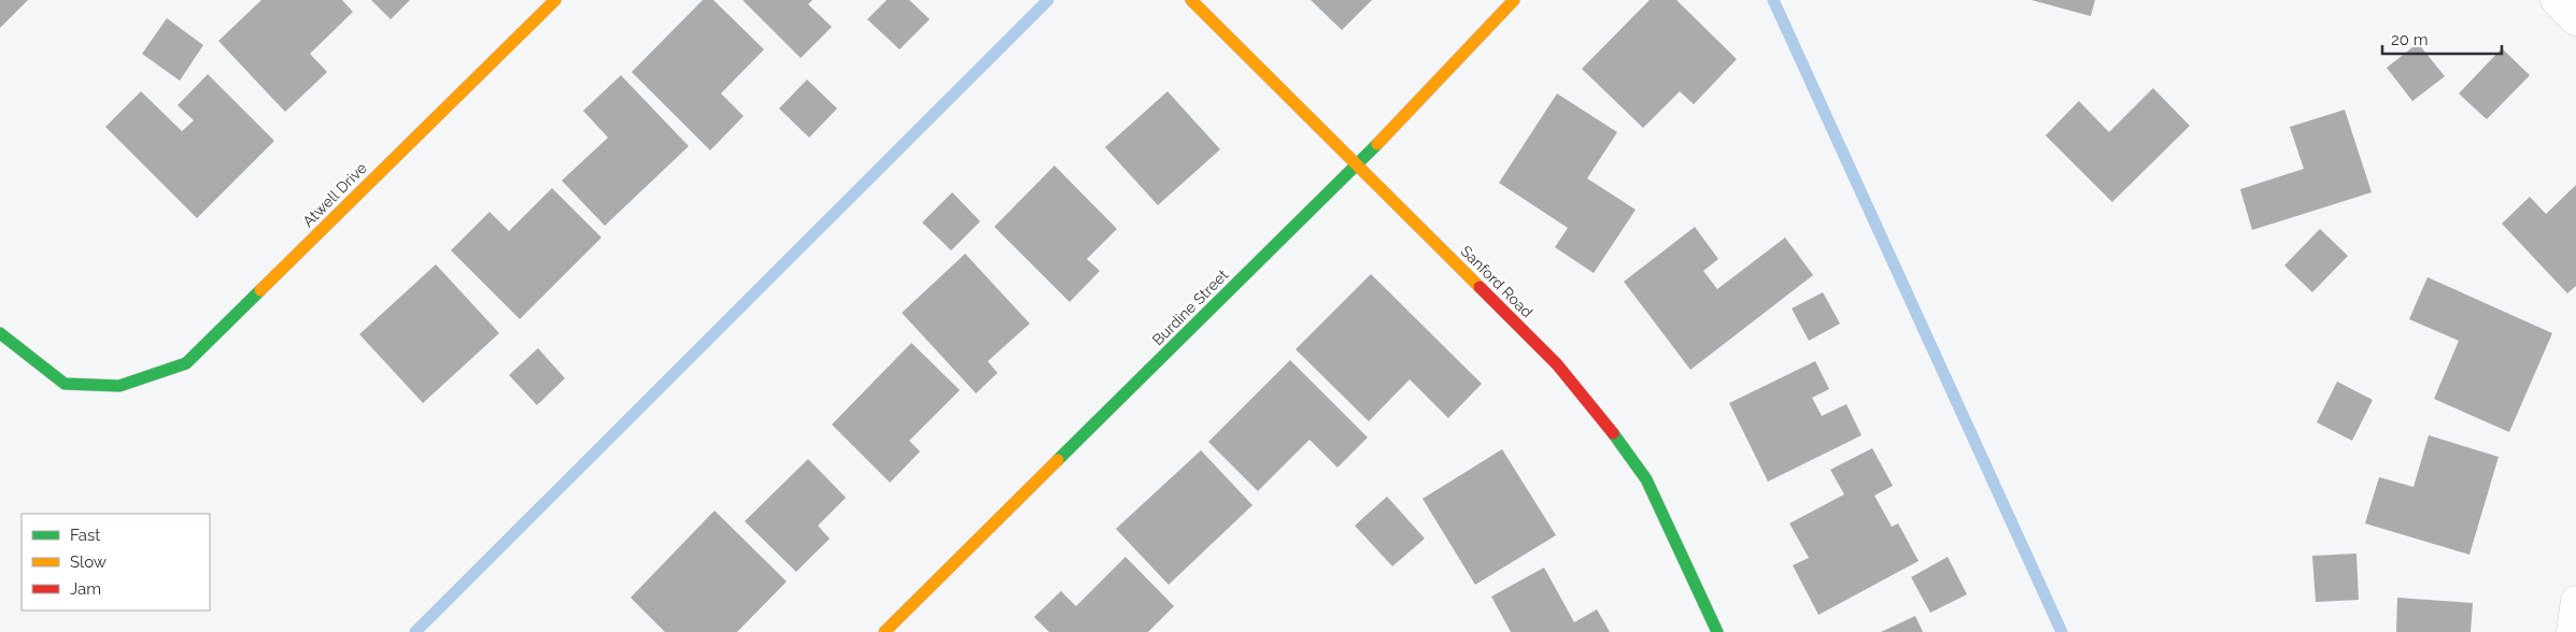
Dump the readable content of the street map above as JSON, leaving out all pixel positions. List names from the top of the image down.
{
  "streets": {
    "street": ["Atwell Drive", "Sanford Road", "Burdine Street"]
  },
  "crossings": [
    ["Sanford Road", "Burdine Street"]
  ],
  "legend": ["Fast", "Slow", "Jam"],
  "scale_bar": "20 m"
}
